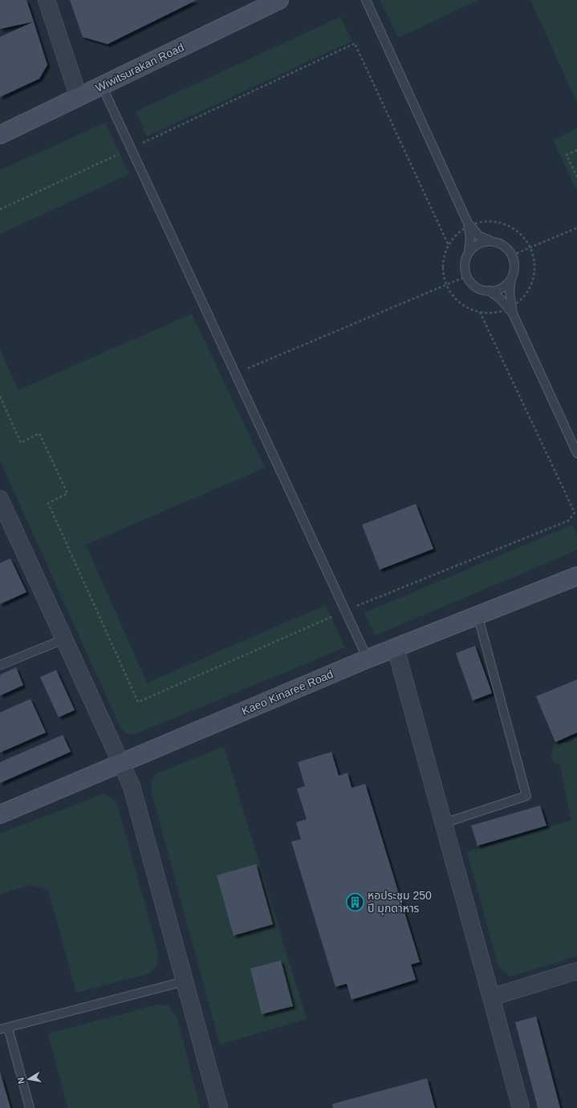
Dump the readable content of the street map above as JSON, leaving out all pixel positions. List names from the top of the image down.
{
  "streets": {
    "street": ["Wiwitsurakan Road", "Kaeo Kinaree Road"]
  },
  "places": {
    "building": ["หอประชุม 250 ปี มุกดาหาร"]
  },
  "north": "left"
}
